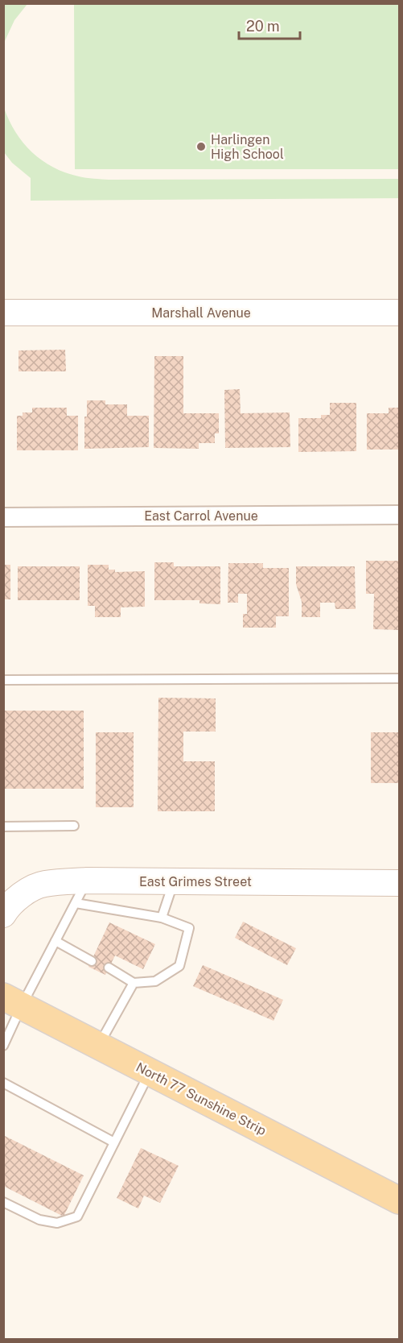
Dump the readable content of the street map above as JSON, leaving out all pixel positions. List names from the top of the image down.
{
  "streets": {
    "main road": ["North 77 Sunshine Strip"],
    "street": ["Marshall Avenue", "East Carrol Avenue", "East Grimes Street"]
  },
  "places": ["Harlingen High School"],
  "scale_bar": "20 m"
}
